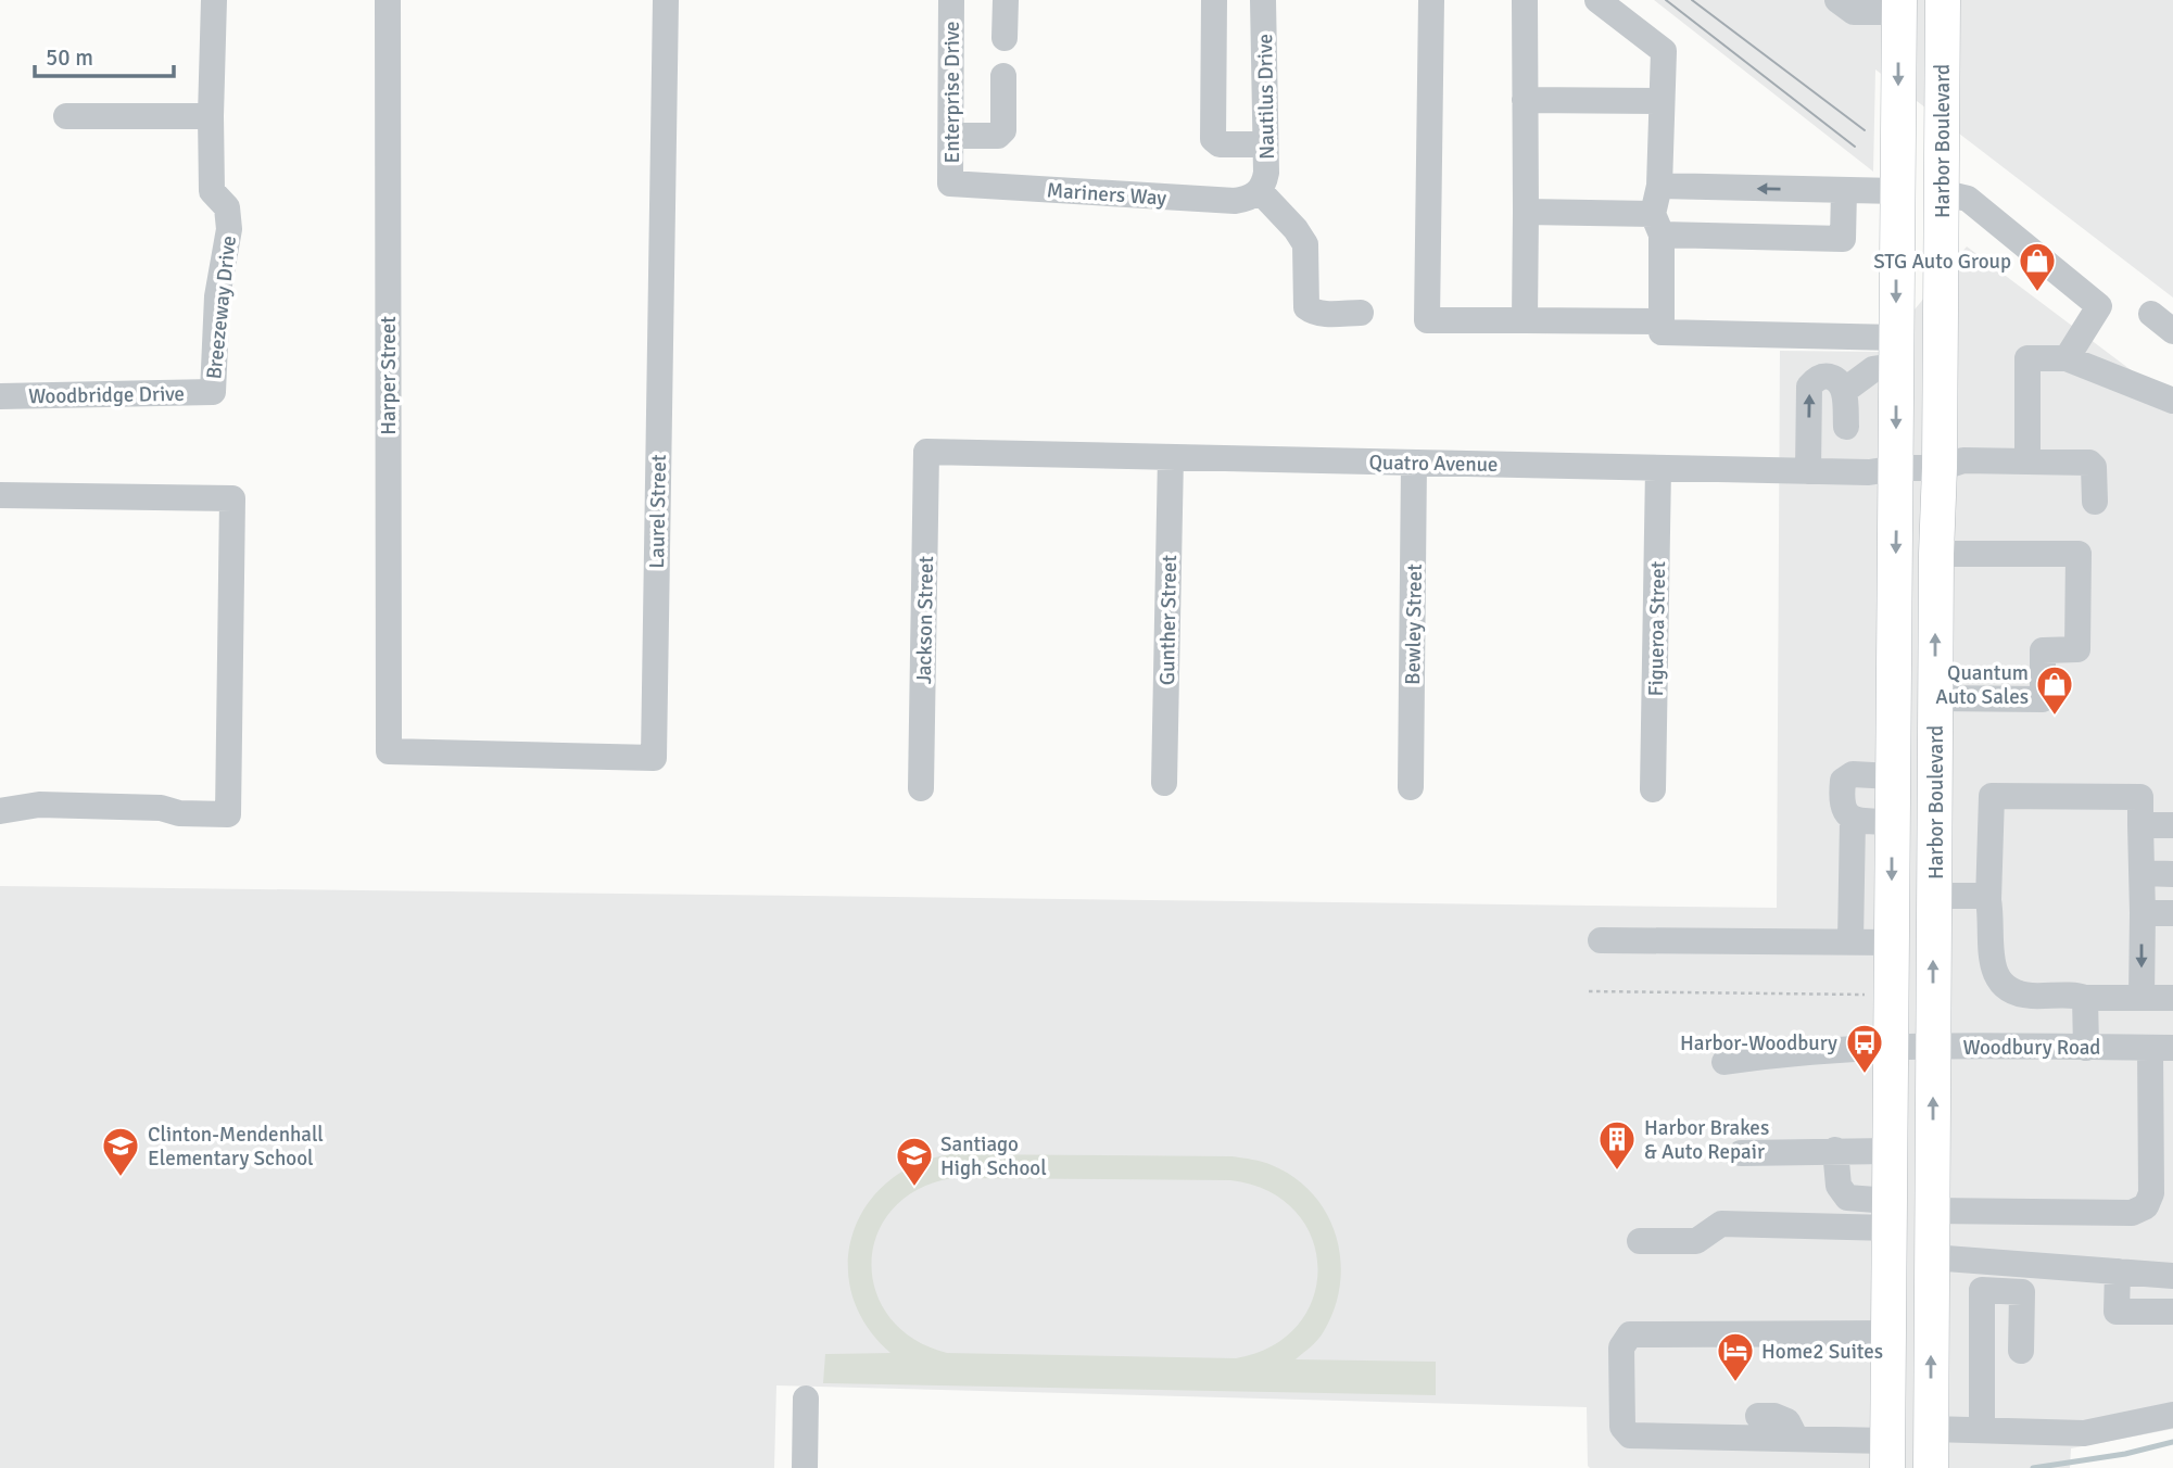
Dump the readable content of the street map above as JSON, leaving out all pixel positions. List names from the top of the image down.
{
  "streets": {
    "main road": ["Harbor Boulevard"],
    "street": [
      "Enterprise Drive",
      "Nautilus Drive",
      "Mariners Way",
      "Breezeway Drive",
      "Harper Street",
      "Woodbridge Drive",
      "Quatro Avenue",
      "Laurel Street",
      "Jackson Street",
      "Gunther Street",
      "Bewley Street",
      "Figueroa Street",
      "Woodbury Road"
    ]
  },
  "crossings": [
    ["Enterprise Drive", "Mariners Way"],
    ["Nautilus Drive", "Mariners Way"],
    ["Harbor Boulevard", "Quatro Avenue"],
    ["Harbor Boulevard", "Woodbury Road"],
    ["Breezeway Drive", "Woodbridge Drive"],
    ["Harper Street", "Laurel Street"],
    ["Quatro Avenue", "Jackson Street"],
    ["Quatro Avenue", "Gunther Street"],
    ["Quatro Avenue", "Bewley Street"],
    ["Quatro Avenue", "Figueroa Street"]
  ],
  "places": {
    "shop": ["STG Auto Group", "Quantum Auto Sales"],
    "bus stop": ["Harbor-Woodbury"],
    "building": ["Harbor Brakes & Auto Repair"],
    "school or university": ["Clinton-Mendenhall Elementary School", "Santiago High School"],
    "hotel": ["Home2 Suites"]
  },
  "scale_bar": "50 m"
}
